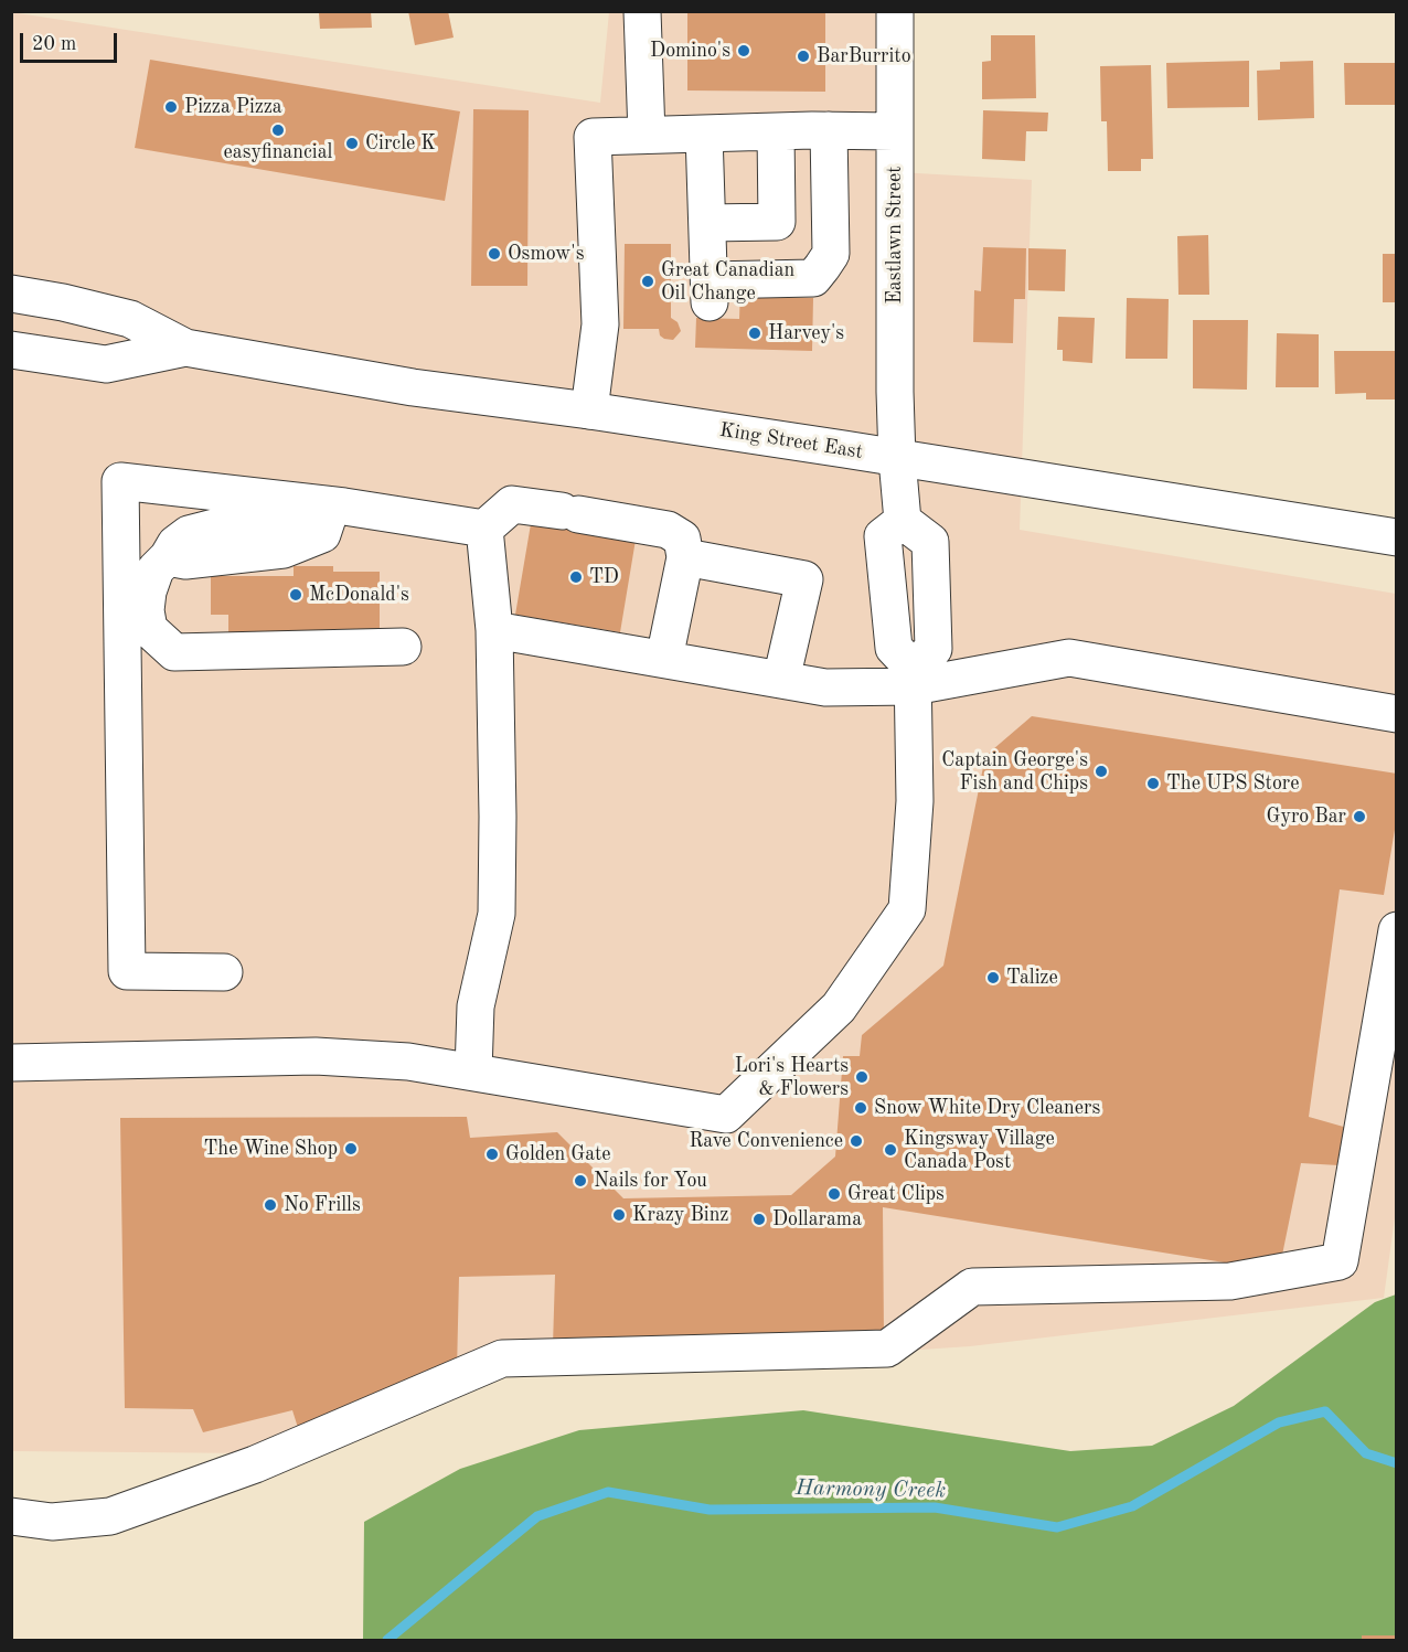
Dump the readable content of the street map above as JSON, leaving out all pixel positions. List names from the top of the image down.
{
  "streets": {
    "main road": ["Eastlawn Street", "King Street East"]
  },
  "crossings": [
    ["Eastlawn Street", "King Street East"]
  ],
  "water": ["Harmony Creek"],
  "places": [
    "Domino's",
    "BarBurrito",
    "Pizza Pizza",
    "easyfinancial",
    "Circle K",
    "Osmow's",
    "Great Canadian Oil Change",
    "Harvey's",
    "TD",
    "McDonald's",
    "Captain George's Fish and Chips",
    "The UPS Store",
    "Gyro Bar",
    "Talize",
    "Lori's Hearts & Flowers",
    "Snow White Dry Cleaners",
    "Rave Convenience",
    "The Wine Shop",
    "Kingsway Village Canada Post",
    "Golden Gate",
    "Nails for You",
    "Great Clips",
    "No Frills",
    "Krazy Binz",
    "Dollarama"
  ],
  "scale_bar": "20 m"
}
